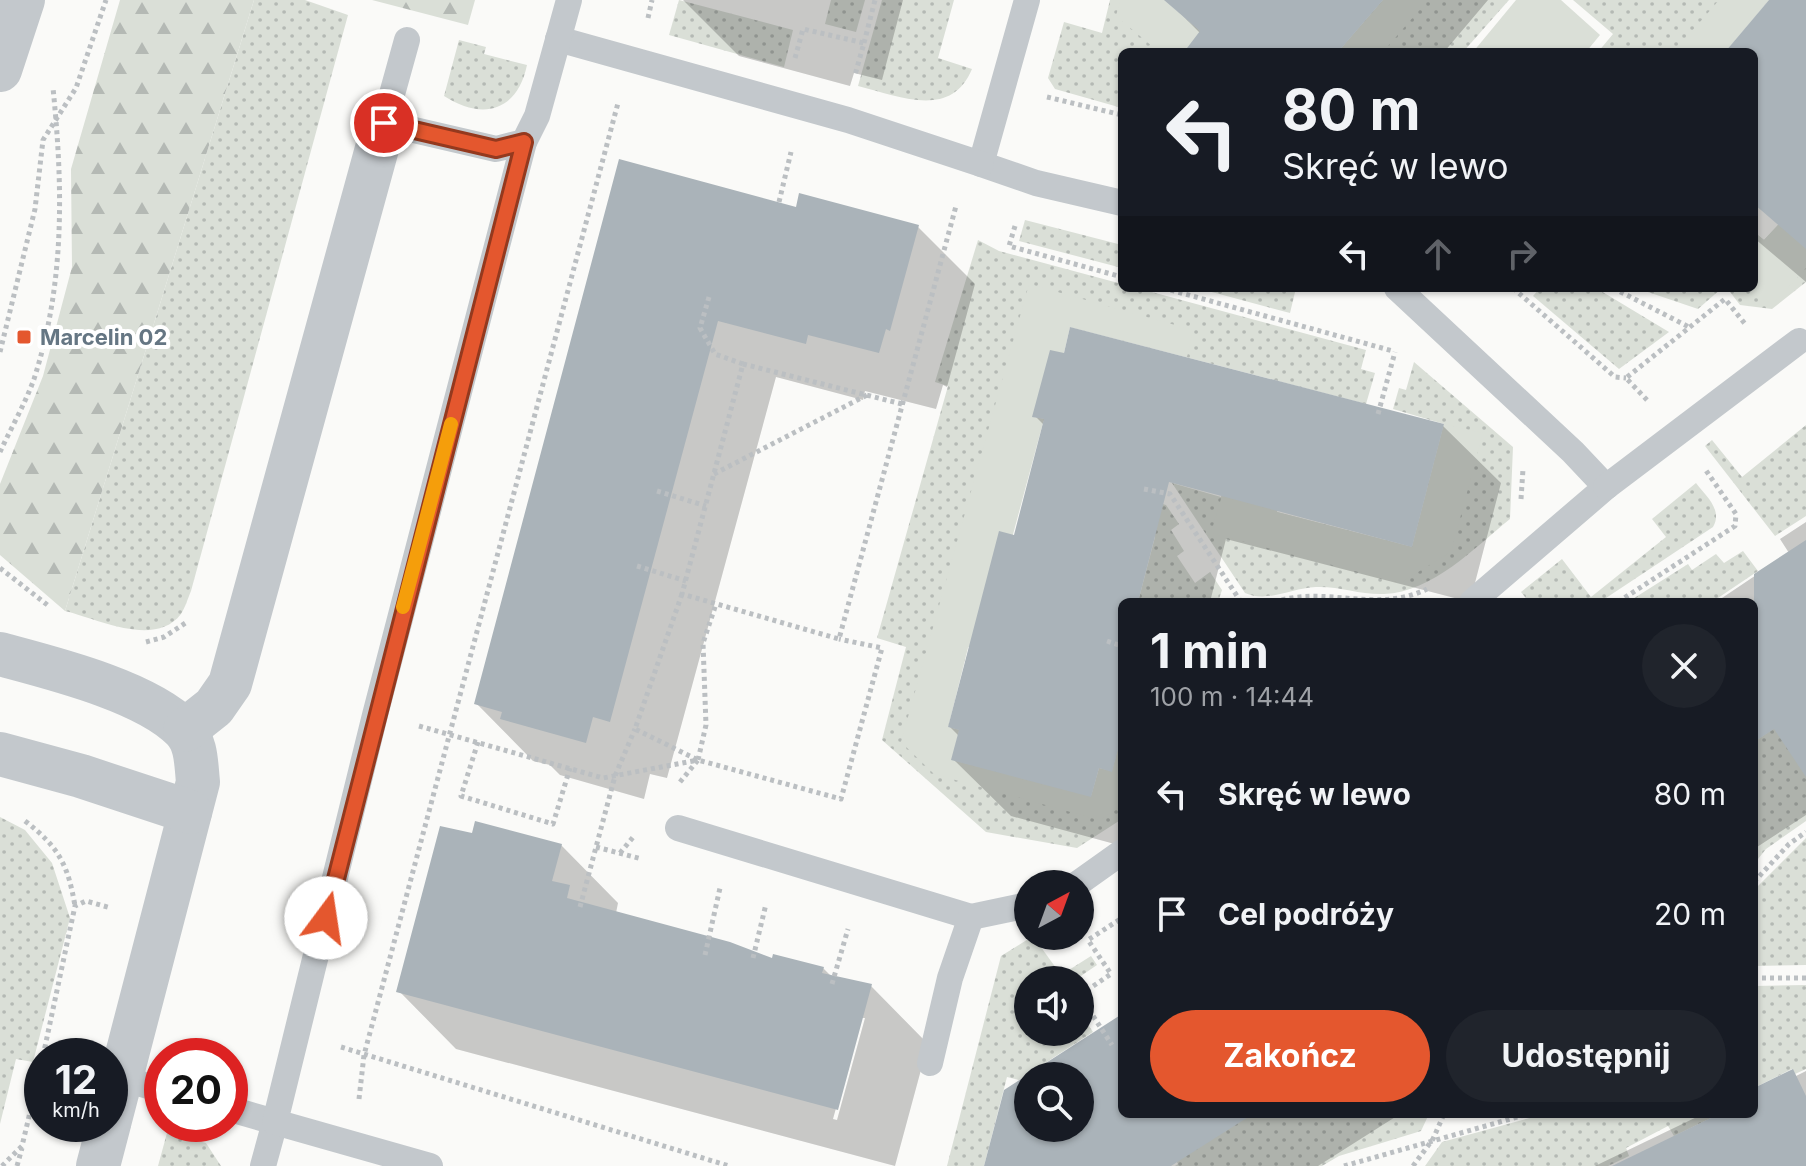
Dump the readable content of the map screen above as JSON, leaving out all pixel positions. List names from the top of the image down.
{
  "places": {
    "transit": ["Marcelin 02"]
  },
  "north": "top right",
  "page": {
    "turn": ["80 m", "Skręć w lewo"],
    "heading": ["1 min", "100 m · 14:44"],
    "list": [
      {
        "name": "Skręć w lewo",
        "value": "80 m"
      },
      {
        "name": "Cel podróży",
        "value": "20 m"
      }
    ],
    "buttons": ["Zakończ", "Udostępnij"],
    "speed": "12 km/h",
    "limit": "20"
  }
}
